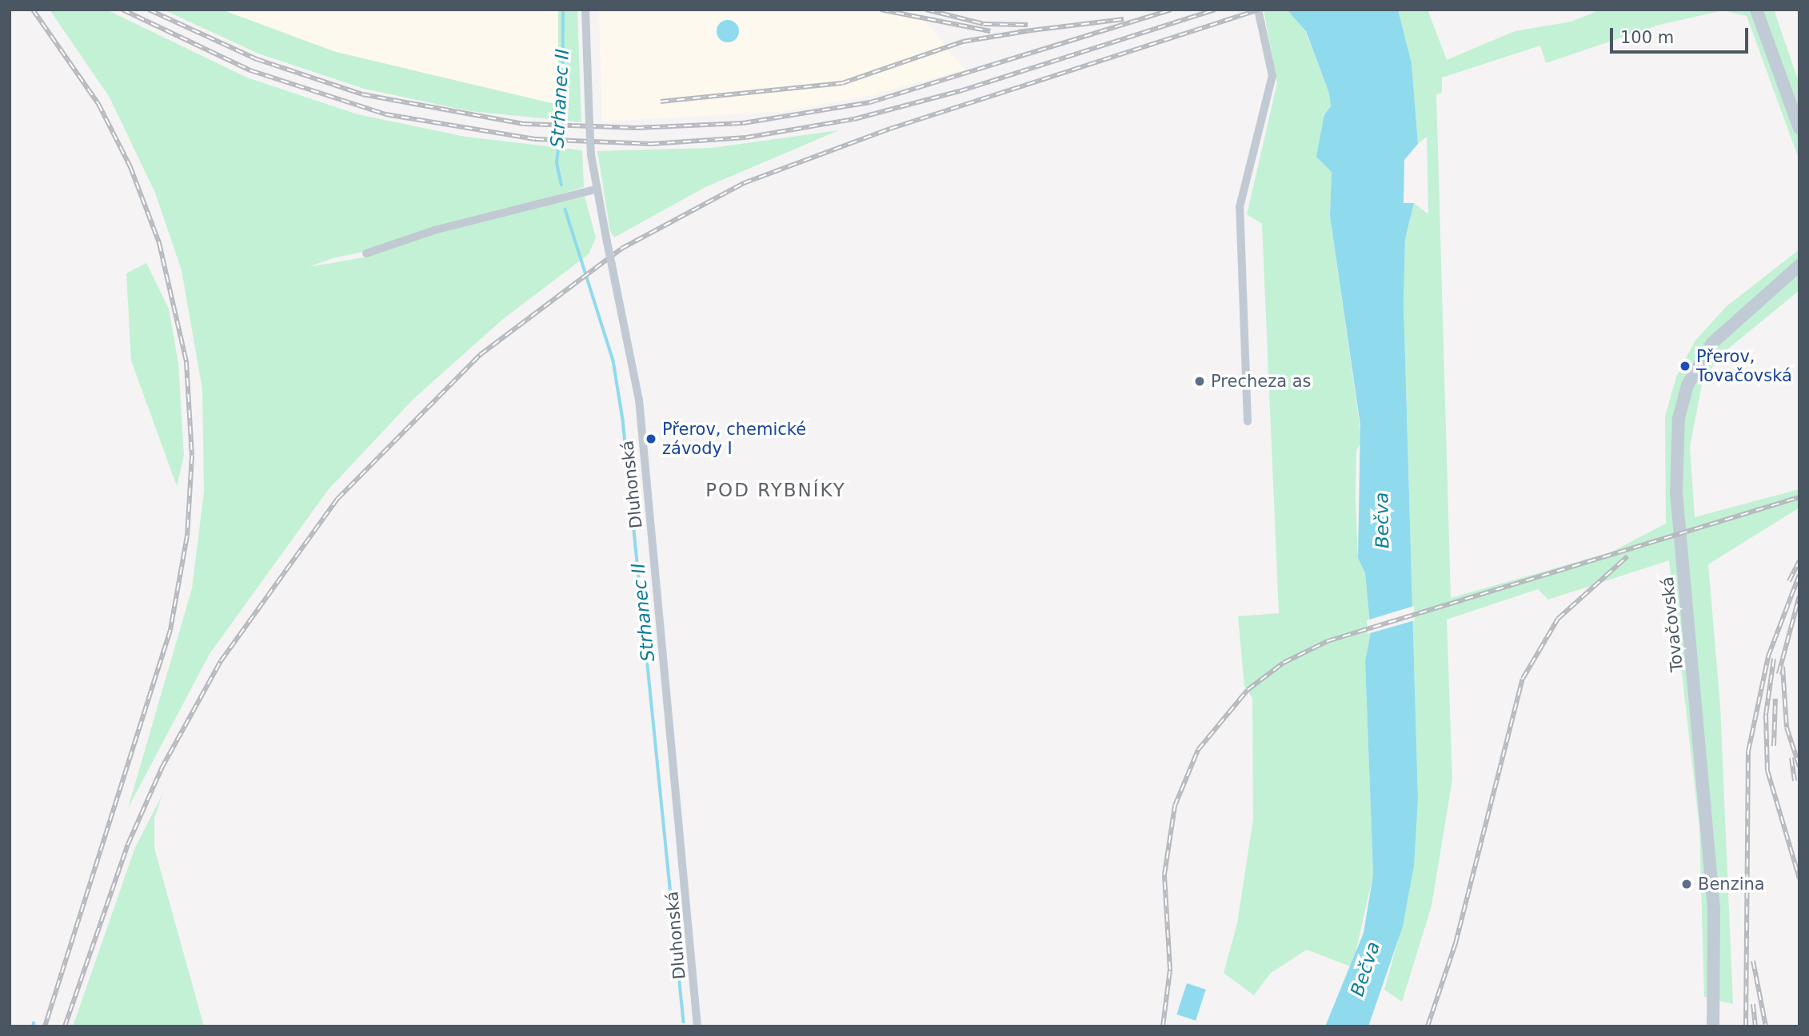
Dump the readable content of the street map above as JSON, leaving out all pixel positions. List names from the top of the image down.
{
  "streets": {
    "main road": ["Tovačovská"],
    "street": ["Dluhonská"]
  },
  "districts": ["POD RYBNÍKY"],
  "water": ["Strhanec II", "Bečva"],
  "places": [
    "Přerov, Tovačovská",
    "Precheza as",
    "Přerov, chemické závody I",
    "Benzina"
  ],
  "scale_bar": "100 m"
}
